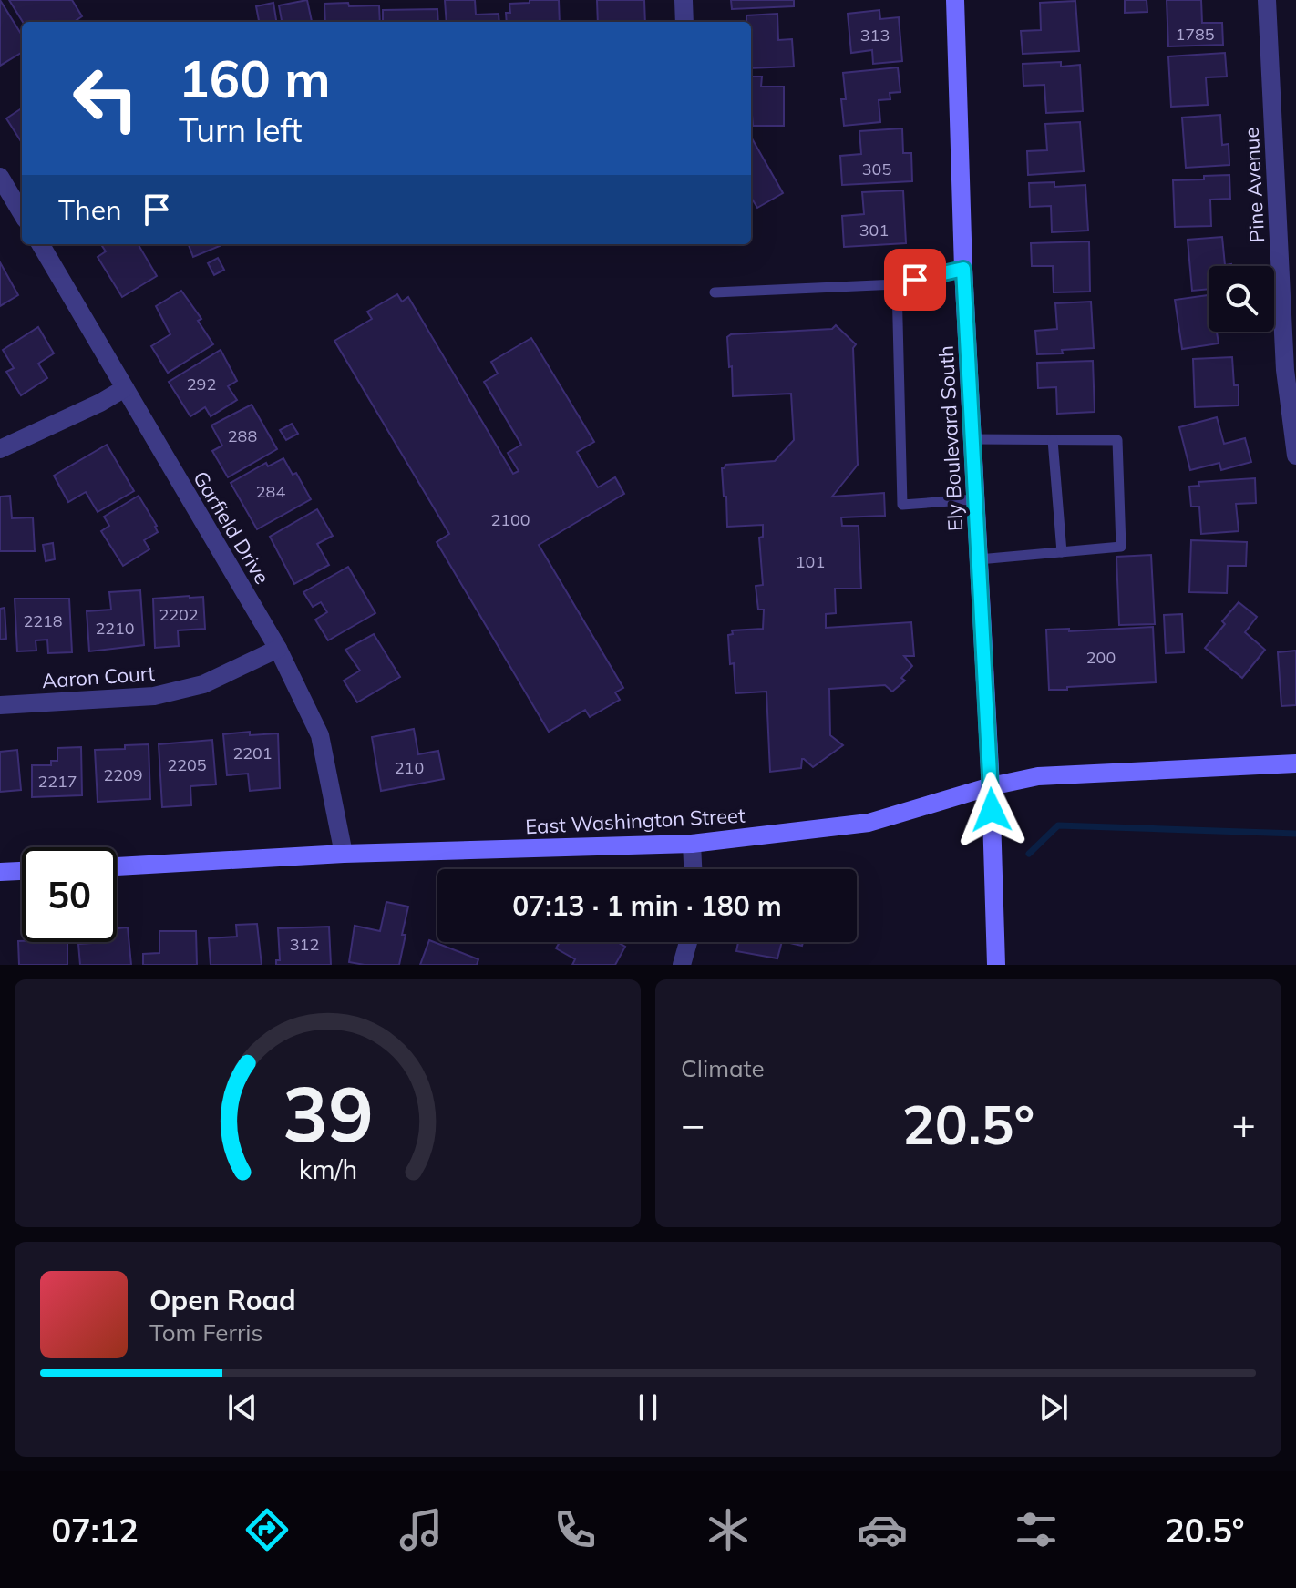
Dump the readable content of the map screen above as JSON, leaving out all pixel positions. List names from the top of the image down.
{
  "streets": {
    "main road": ["Ely Boulevard South", "East Washington Street"],
    "street": ["Pine Avenue", "Garfield Drive", "Aaron Court"]
  },
  "crossings": [
    ["Ely Boulevard South", "East Washington Street"],
    ["Garfield Drive", "Aaron Court"],
    ["Garfield Drive", "East Washington Street"]
  ],
  "house_numbers": [
    "1785",
    "313",
    "305",
    "301",
    "292",
    "288",
    "284",
    "2100",
    "101",
    "2202",
    "2218",
    "2210",
    "200",
    "2201",
    "2205",
    "210",
    "2209",
    "2217",
    "312"
  ],
  "page": {
    "turn": ["160 m", "Turn left"],
    "then": "Then",
    "limit": "50",
    "trip": "07:13 · 1 min · 180 m",
    "tile": "Climate",
    "heat": ["−", "20.5°", "+"],
    "song": ["Open Road", "Tom Ferris"],
    "tabs": ["07:12", "20.5°"],
    "gauge": ["39", "km/h"]
  }
}
